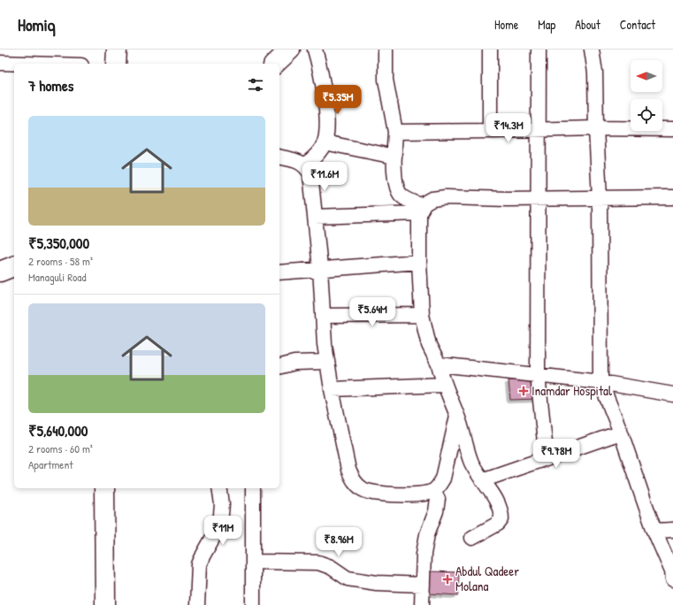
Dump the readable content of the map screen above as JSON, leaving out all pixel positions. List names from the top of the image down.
{
  "places": {
    "health": ["Inamdar Hospital", "Abdul Qadeer Molana"]
  },
  "north": "left",
  "page": {
    "header": "Homiq",
    "nav": [
      "Home",
      "Map",
      "About",
      "Contact"
    ],
    "heading": "7 homes",
    "price": [
      "₹5.35M",
      "₹14.3M",
      "₹11.6M",
      "₹5.64M",
      "₹9.78M",
      "₹11M",
      "₹8.96M"
    ],
    "list": [
      {
        "name": "₹5,350,000",
        "note": "2 rooms · 58 m² · Managuli Road"
      },
      {
        "name": "₹5,640,000",
        "note": "2 rooms · 60 m² · Apartment"
      }
    ]
  }
}
